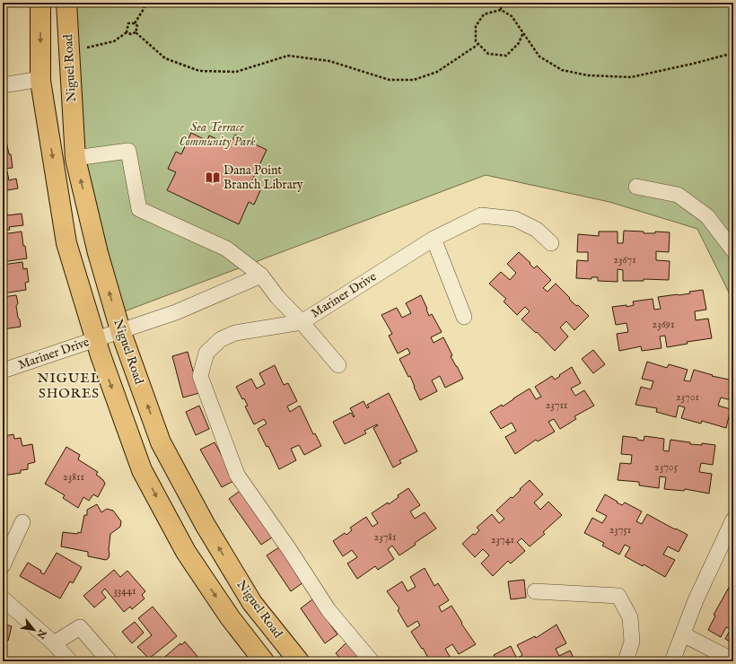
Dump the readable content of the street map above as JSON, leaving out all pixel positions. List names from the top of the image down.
{
  "streets": {
    "main road": ["Niguel Road"],
    "street": ["Mariner Drive"]
  },
  "crossings": [
    ["Niguel Road", "Mariner Drive"]
  ],
  "districts": ["NIGUEL SHORES"],
  "parks": ["Sea Terrace Community Park"],
  "places": {
    "library": ["Dana Point Branch Library"]
  },
  "house_numbers": [
    "23671",
    "23691",
    "23701",
    "23711",
    "23705",
    "23811",
    "23751",
    "23781",
    "23741",
    "33441"
  ],
  "north": "bottom right"
}
